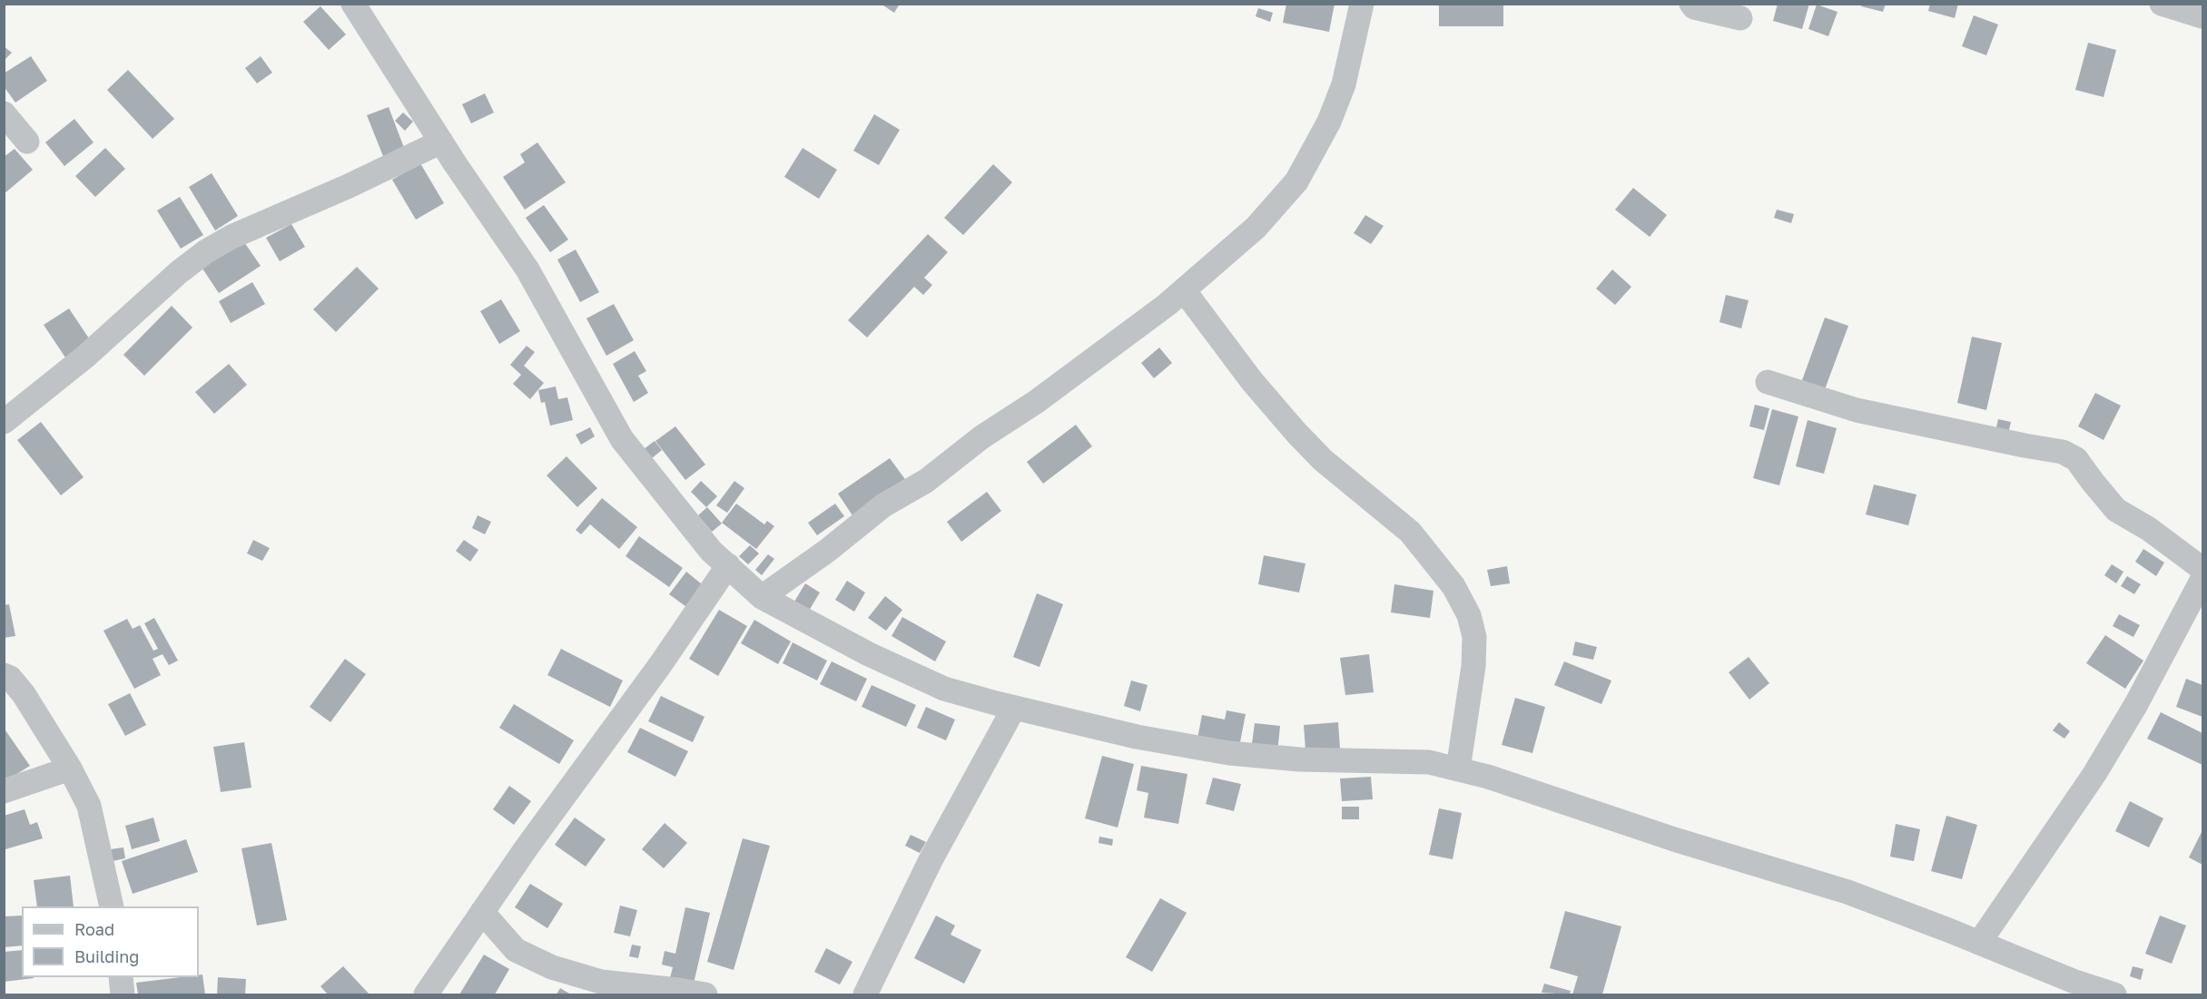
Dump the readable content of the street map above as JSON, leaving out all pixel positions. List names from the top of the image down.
{
  "legend": ["Road", "Building"]
}
